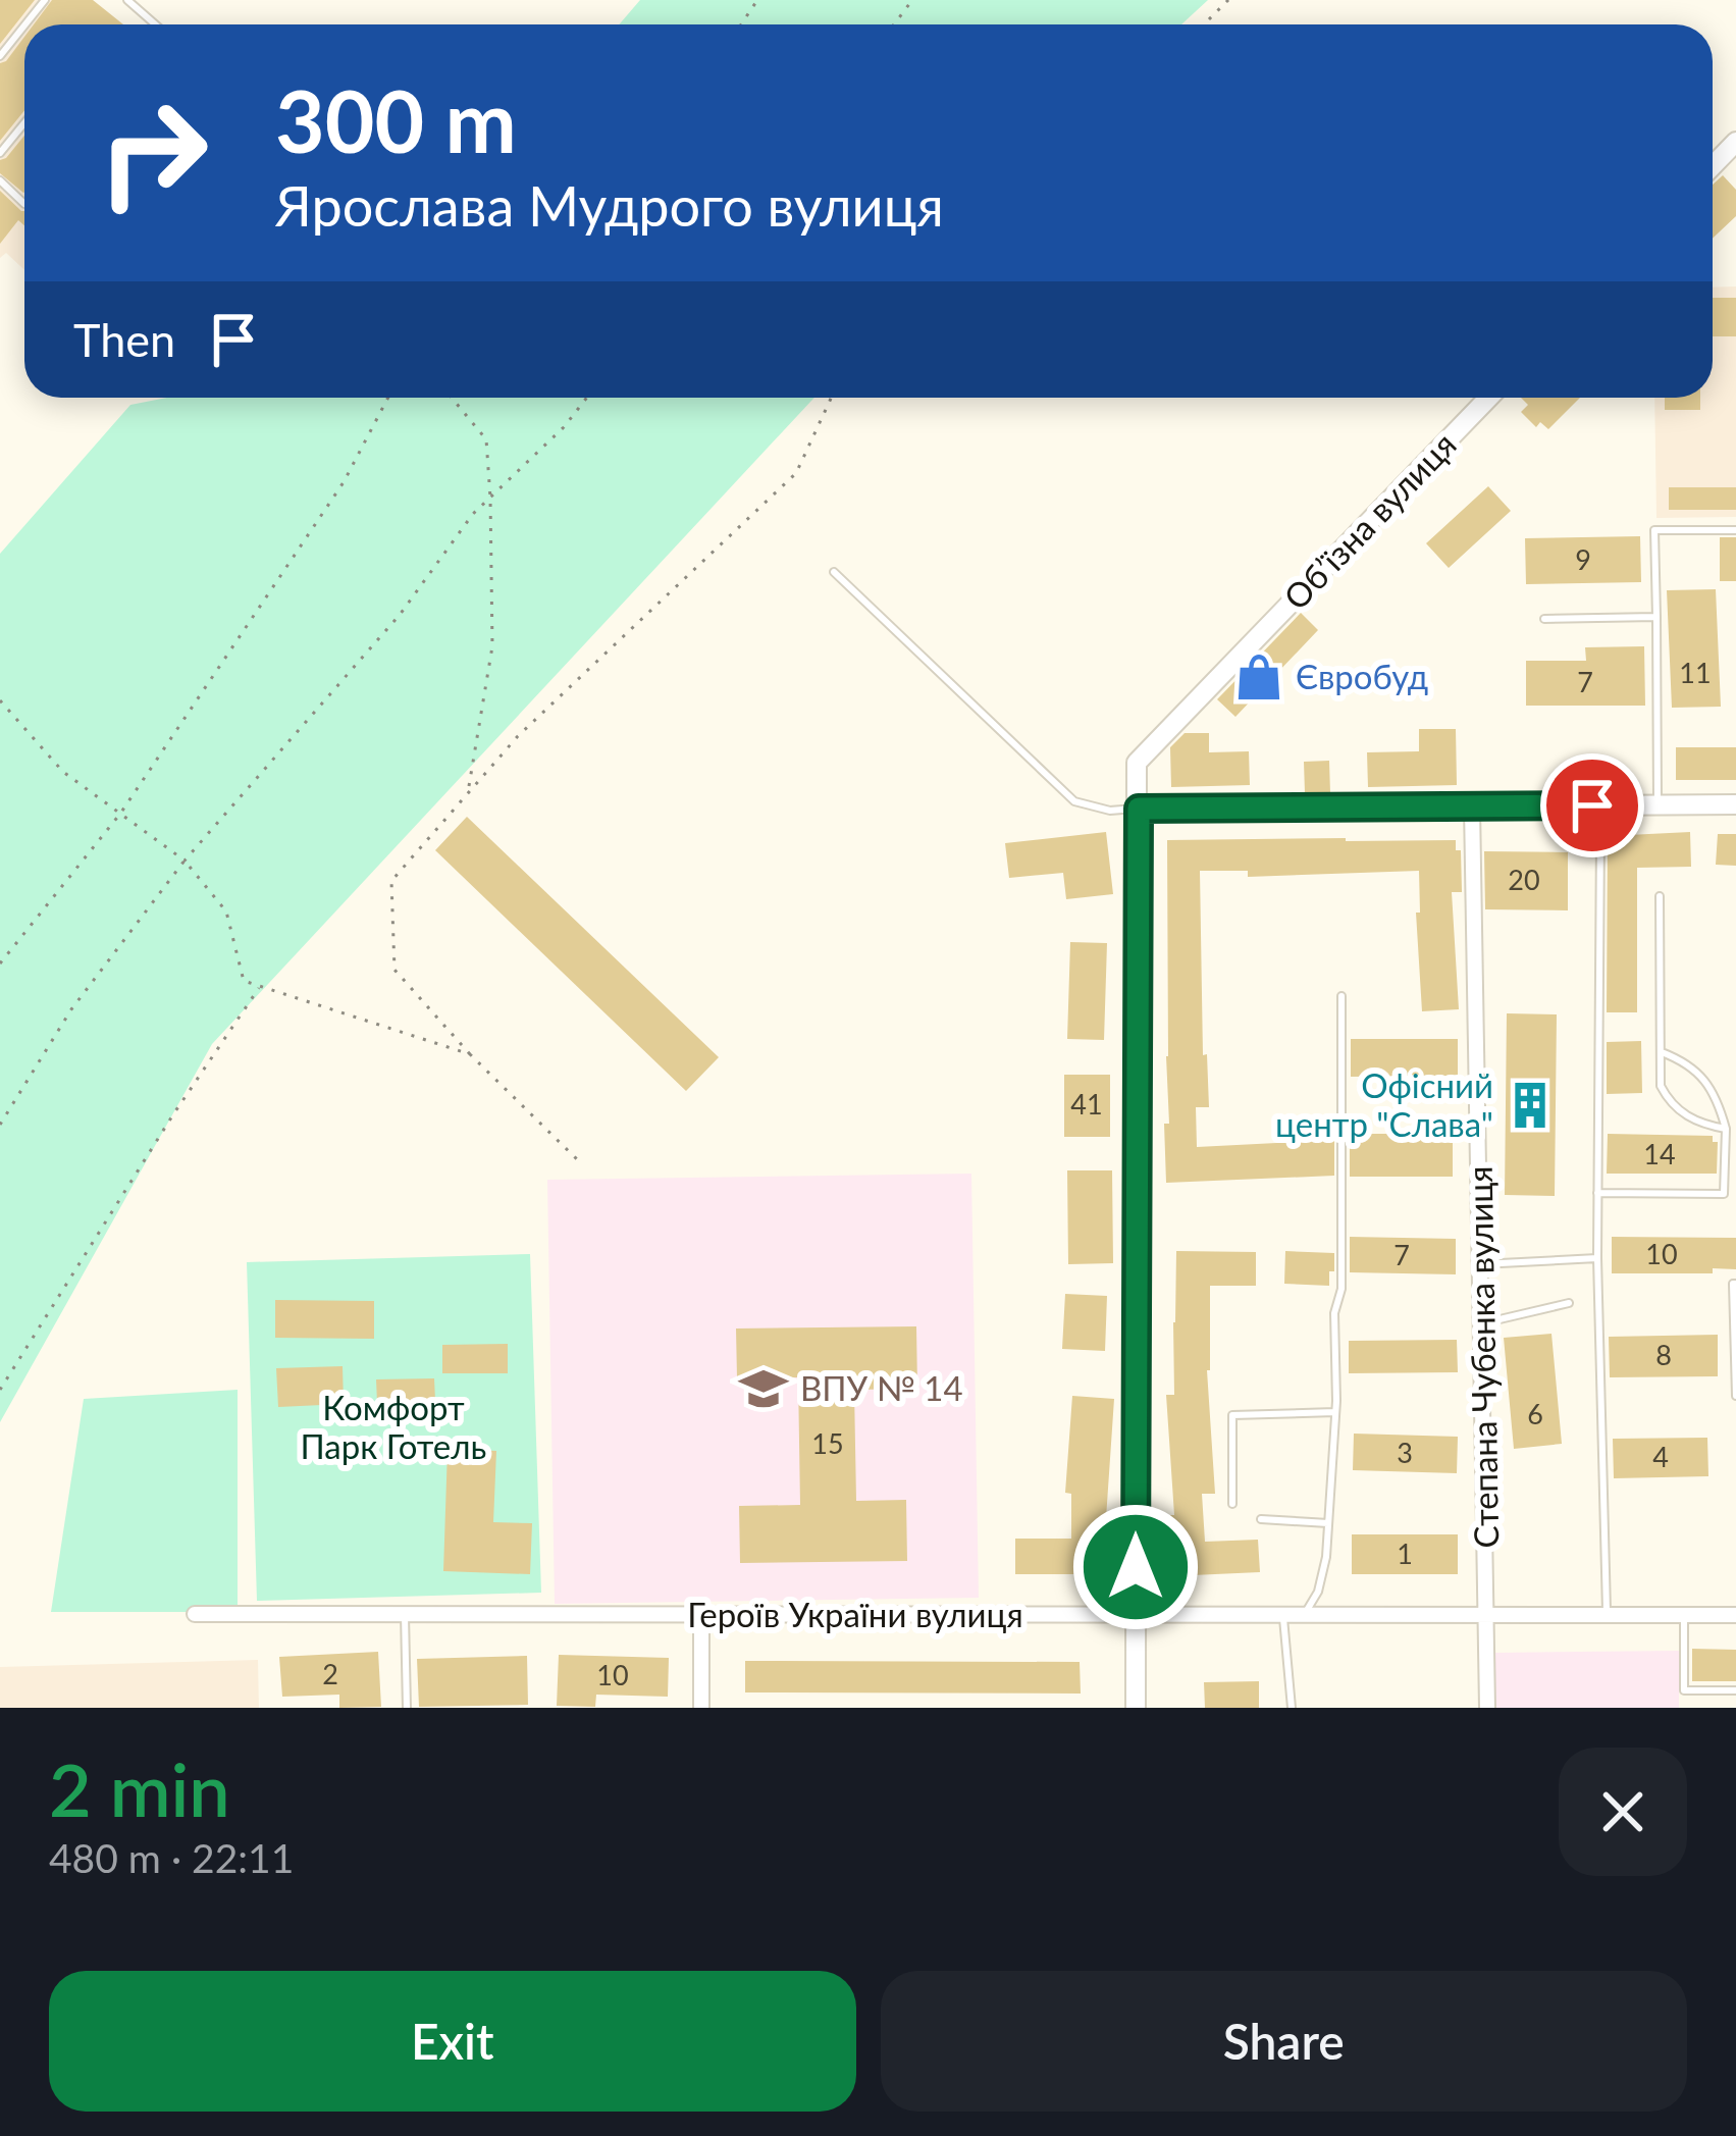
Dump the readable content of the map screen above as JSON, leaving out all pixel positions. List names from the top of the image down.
{
  "streets": {
    "street": ["Об’їзна вулиця", "Степана Чубенка вулиця", "Героїв України вулиця"]
  },
  "crossings": [
    ["Степана Чубенка вулиця", "Героїв України вулиця"]
  ],
  "parks": ["Комфорт Парк Готель"],
  "places": {
    "shop": ["Євробуд"],
    "building": ["Офісний центр \"Слава\""],
    "school or university": ["ВПУ № 14"]
  },
  "house_numbers": [
    "9",
    "11",
    "7",
    "20",
    "41",
    "14",
    "10",
    "7",
    "8",
    "6",
    "15",
    "3",
    "4",
    "1",
    "2",
    "10"
  ],
  "page": {
    "turn": ["300 m", "Ярослава Мудрого вулиця"],
    "then": "Then",
    "heading": ["2 min", "480 m · 22:11"],
    "buttons": ["Exit", "Share"]
  }
}
